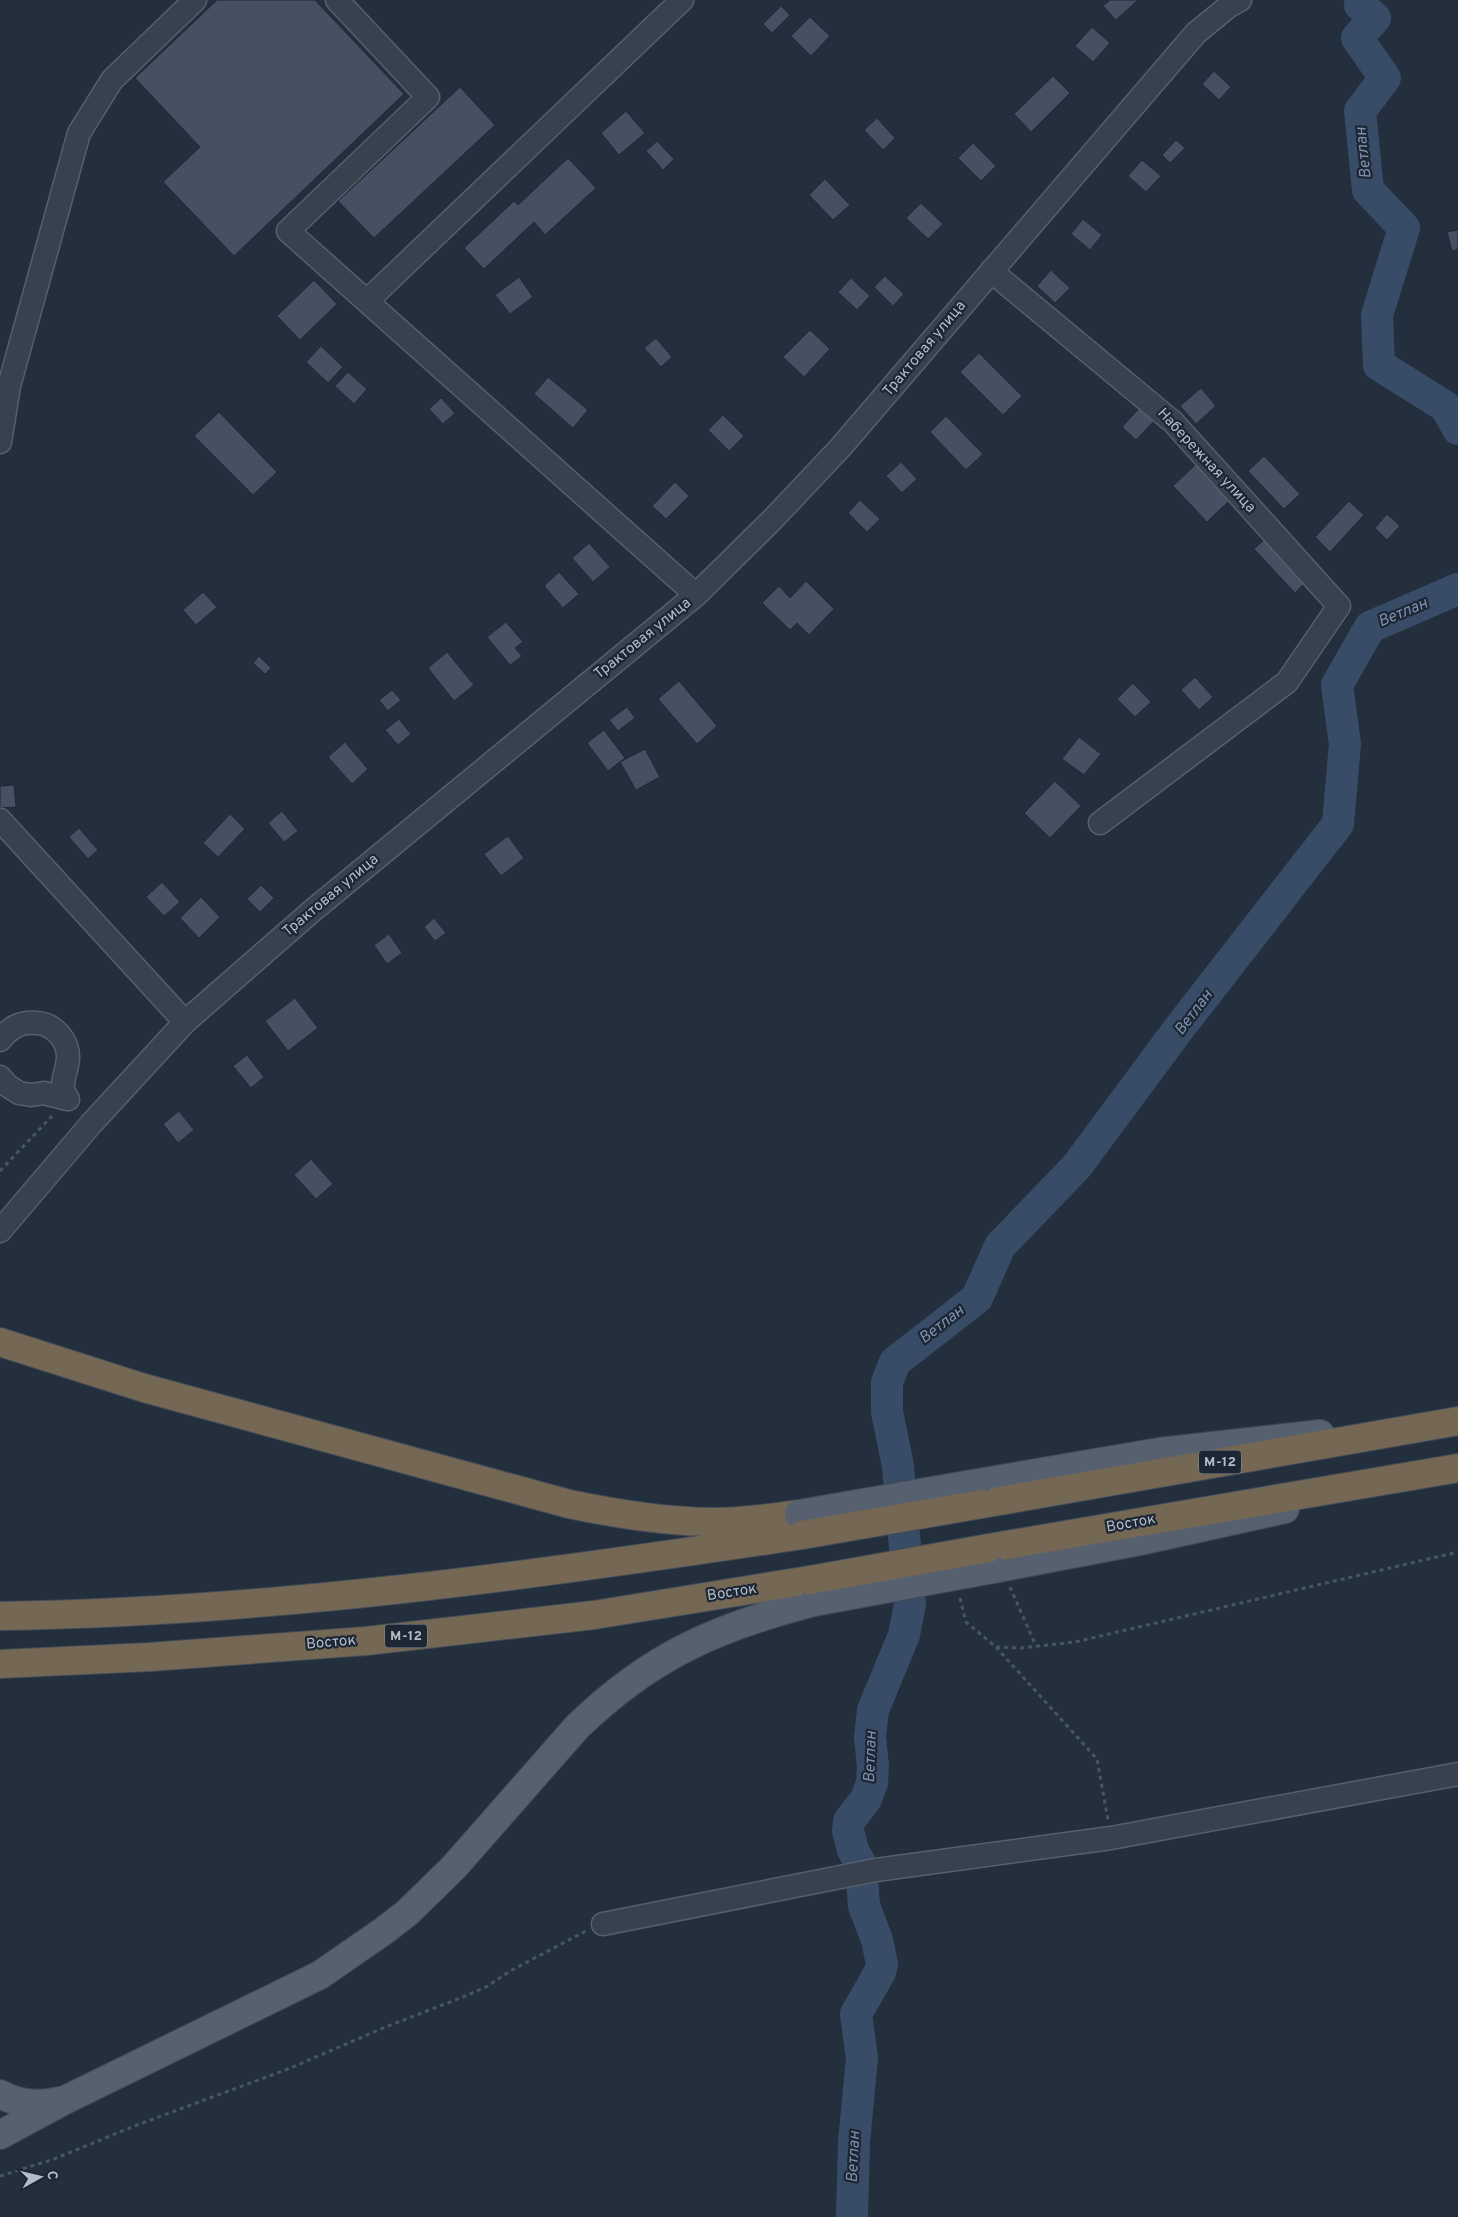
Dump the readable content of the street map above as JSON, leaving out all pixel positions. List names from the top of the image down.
{
  "streets": {
    "highway": ["М-12", "Восток"],
    "street": ["Трактовая улица", "Набережная улица"]
  },
  "crossings": [
    ["Трактовая улица", "Набережная улица"]
  ],
  "water": ["Ветлан"],
  "north": "right"
}
